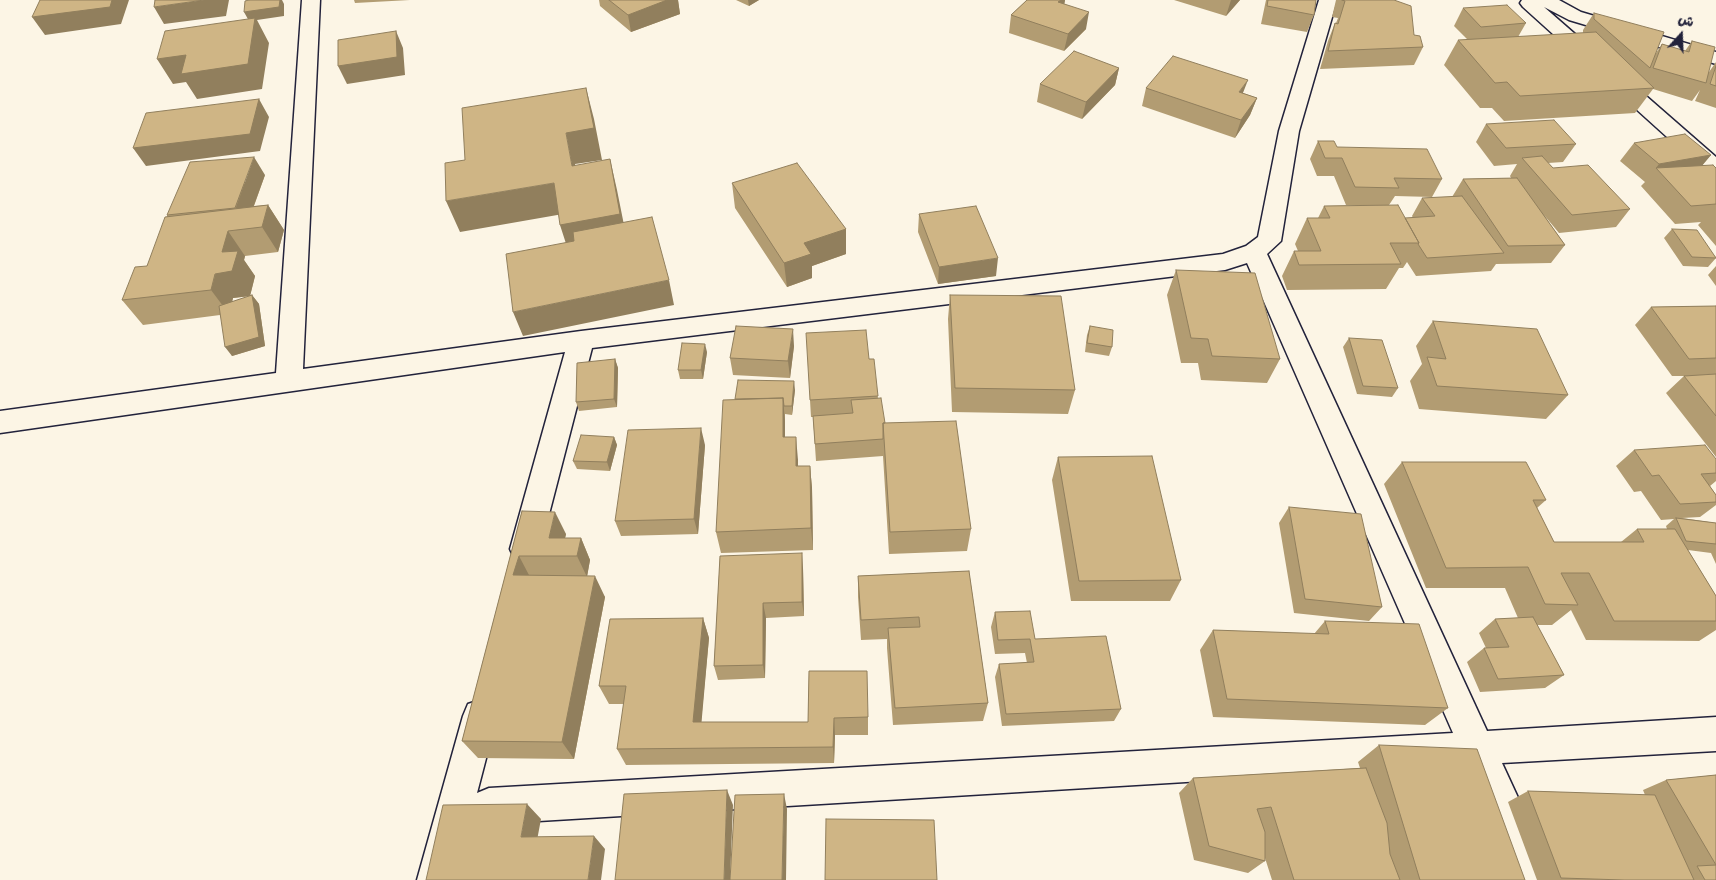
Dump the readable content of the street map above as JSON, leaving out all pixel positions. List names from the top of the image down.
{
  "north": "top"
}
